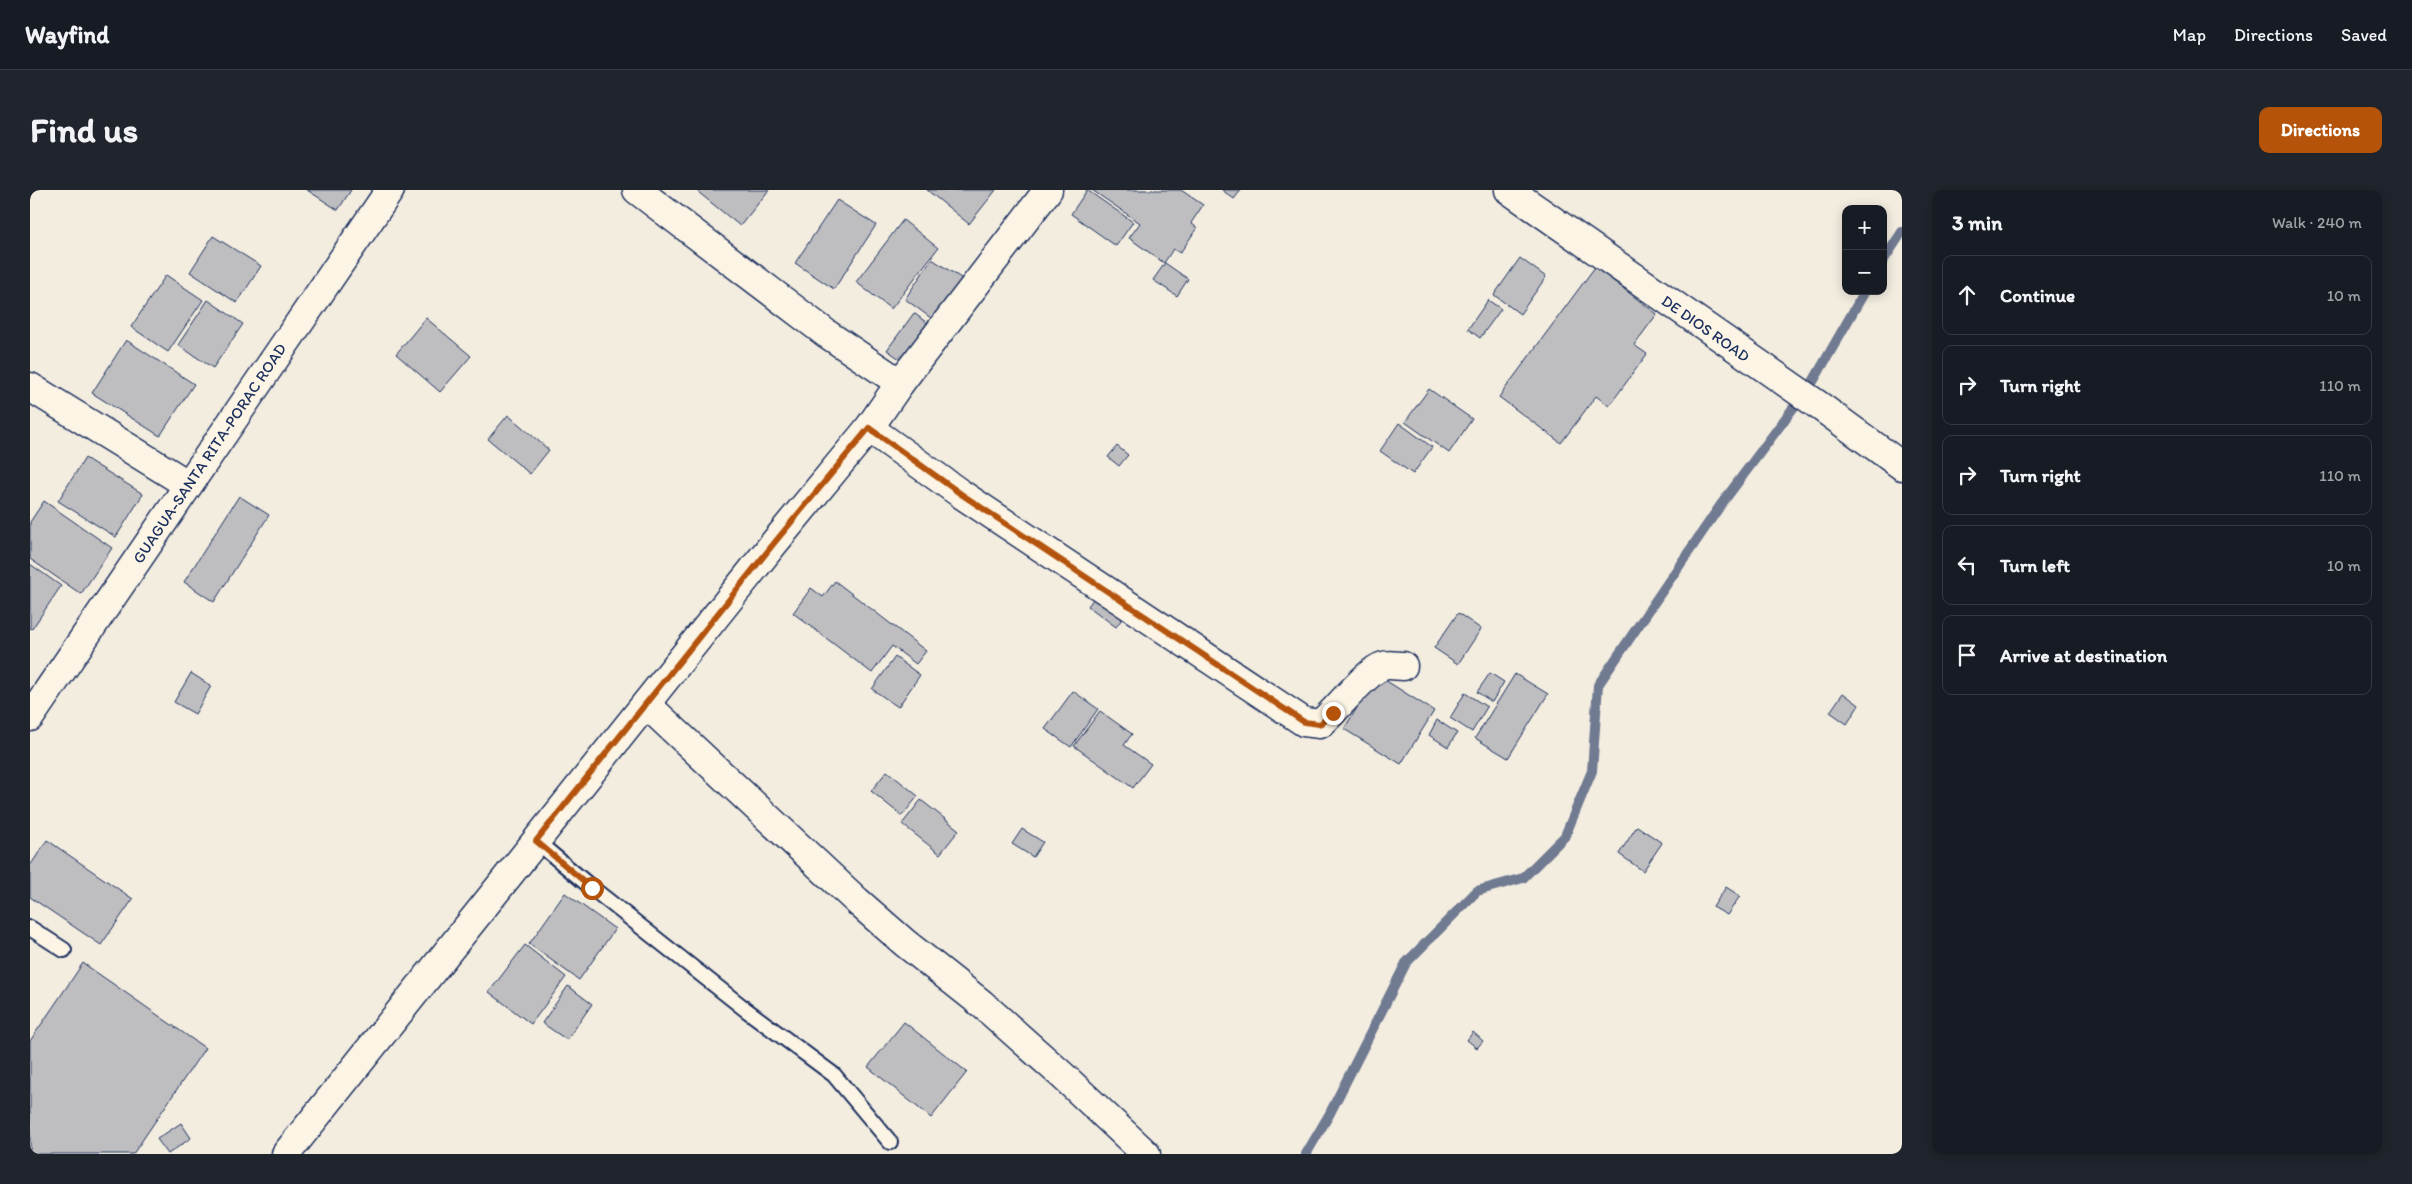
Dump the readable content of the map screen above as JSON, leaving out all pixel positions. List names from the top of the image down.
{
  "streets": {
    "street": ["DE DIOS ROAD", "GUAGUA-SANTA RITA-PORAC ROAD"]
  },
  "page": {
    "header": "Wayfind",
    "nav": ["Map", "Directions", "Saved"],
    "buttons": "Directions",
    "title": "Find us",
    "heading": ["3 min", "Walk · 240 m"],
    "map_buttons": ["+", "−"],
    "list": [
      ["Continue", "10 m"],
      ["Turn right", "110 m"],
      ["Turn right", "110 m"],
      ["Turn left", "10 m"],
      "Arrive at destination"
    ]
  }
}
